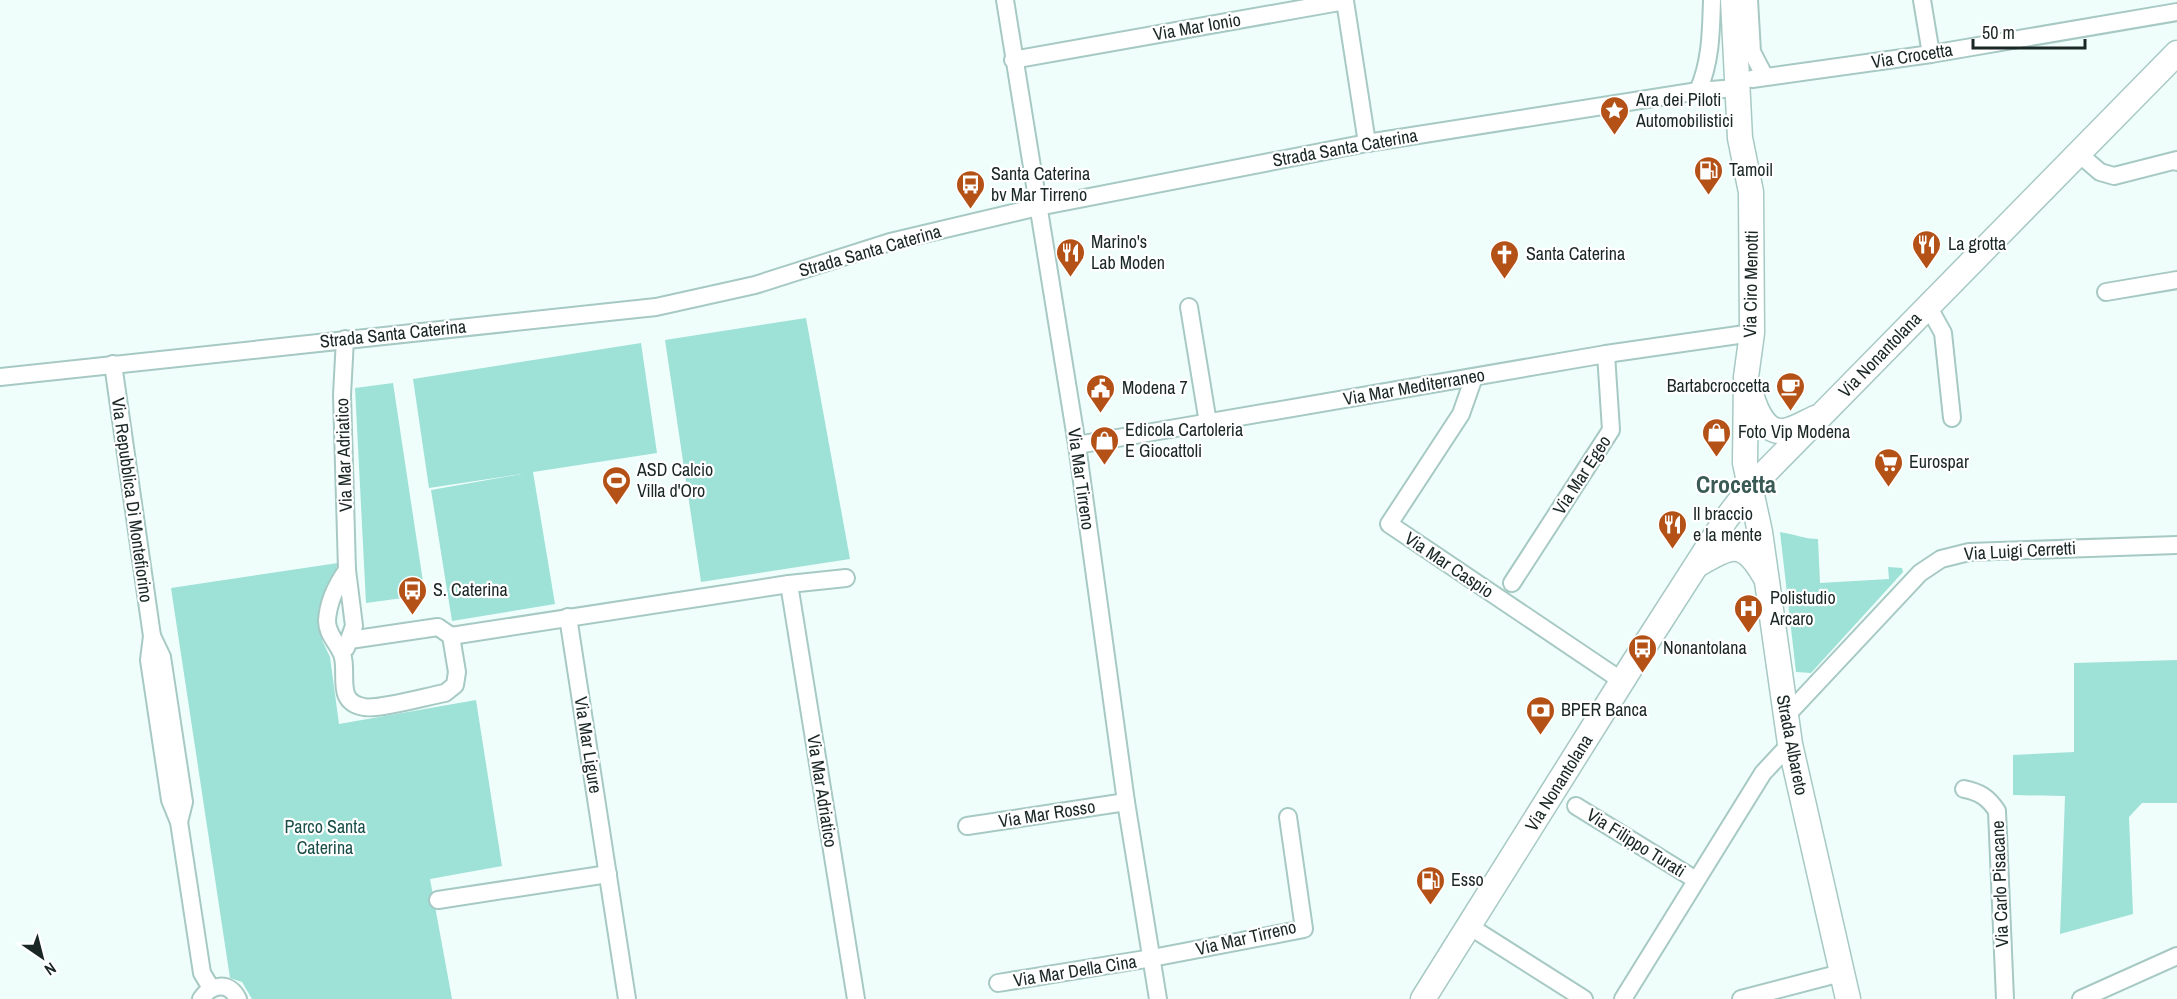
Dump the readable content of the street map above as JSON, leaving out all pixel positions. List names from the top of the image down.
{
  "streets": {
    "street": [
      "Via Mar Ionio",
      "Via Crocetta",
      "Strada Santa Caterina",
      "Via Ciro Menotti",
      "Via Nonantolana",
      "Via Mar Mediterraneo",
      "Via Mar Adriatico",
      "Via Mar Egeo",
      "Via Mar Tirreno",
      "Via Repubblica Di Montefiorino",
      "Via Luigi Cerretti",
      "Via Mar Caspio",
      "Via Mar Ligure",
      "Strada Albareto",
      "Via Mar Rosso",
      "Via Filippo Turati",
      "Via Carlo Pisacane",
      "Via Mar Della Cina"
    ]
  },
  "crossings": [
    ["Via Mar Ionio", "Strada Santa Caterina"],
    ["Via Mar Ionio", "Via Mar Tirreno"],
    ["Via Crocetta", "Strada Santa Caterina"],
    ["Via Crocetta", "Via Ciro Menotti"],
    ["Strada Santa Caterina", "Via Ciro Menotti"],
    ["Strada Santa Caterina", "Via Mar Adriatico"],
    ["Strada Santa Caterina", "Via Mar Tirreno"],
    ["Strada Santa Caterina", "Via Repubblica Di Montefiorino"],
    ["Via Ciro Menotti", "Via Nonantolana"],
    ["Via Ciro Menotti", "Via Mar Mediterraneo"],
    ["Via Ciro Menotti", "Strada Albareto"],
    ["Via Nonantolana", "Via Mar Caspio"],
    ["Via Nonantolana", "Strada Albareto"],
    ["Via Mar Mediterraneo", "Via Mar Egeo"],
    ["Via Mar Mediterraneo", "Via Mar Tirreno"],
    ["Via Mar Mediterraneo", "Via Mar Caspio"],
    ["Via Mar Tirreno", "Via Mar Rosso"],
    ["Via Mar Tirreno", "Via Mar Della Cina"],
    ["Via Luigi Cerretti", "Strada Albareto"],
    ["Strada Albareto", "Via Filippo Turati"]
  ],
  "districts": ["Crocetta"],
  "parks": ["Parco Santa Caterina"],
  "places": {
    "place": ["Ara dei Piloti Automobilistici"],
    "fuel station": ["Tamoil", "Esso"],
    "bus stop": ["Santa Caterina bv Mar Tirreno", "S. Caterina", "Nonantolana"],
    "restaurant": ["La grotta", "Marino's Lab Moden", "Il braccio e la mente"],
    "church": ["Santa Caterina"],
    "cafe": ["Bartabcroccetta"],
    "public building": ["Modena 7"],
    "shop": ["Foto Vip Modena", "Edicola Cartoleria E Giocattoli"],
    "supermarket": ["Eurospar"],
    "sports": ["ASD Calcio Villa d'Oro"],
    "hospital": ["Polistudio Arcaro"],
    "bank": ["BPER Banca"]
  },
  "scale_bar": "50 m",
  "north": "bottom right"
}
